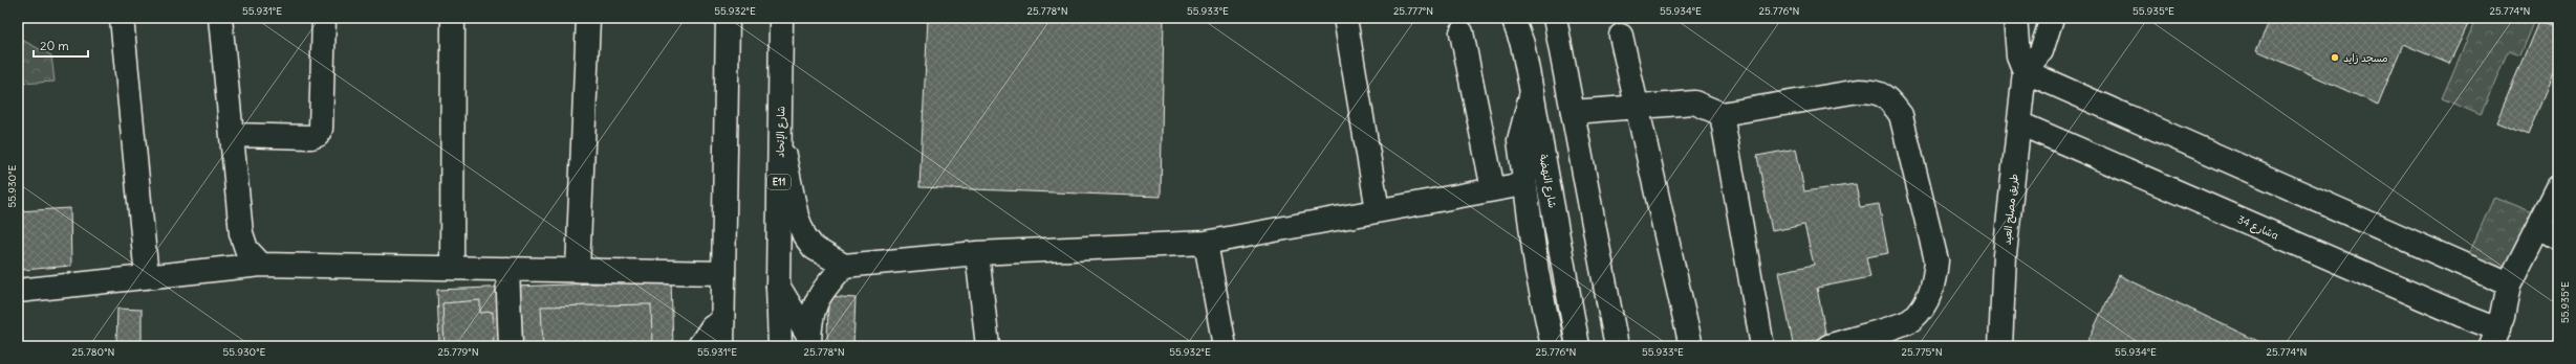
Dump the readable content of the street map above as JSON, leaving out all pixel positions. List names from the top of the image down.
{
  "streets": {
    "street": [
      "شارع الإتحاد",
      "شارع النهضة",
      "E11",
      "طريق مصلح العيد",
      "شارع 34a"
    ]
  },
  "crossings": [
    ["طريق مصلح العيد", "شارع 34a"]
  ],
  "places": ["مسجد زايد"],
  "scale_bar": "20 m",
  "coordinates": [
    "55.931°E",
    "55.932°E",
    "25.778°N",
    "55.933°E",
    "25.777°N",
    "55.934°E",
    "25.776°N",
    "55.935°E",
    "25.774°N",
    "55.930°E",
    "25.780°N",
    "25.779°N",
    "25.775°N"
  ]
}
